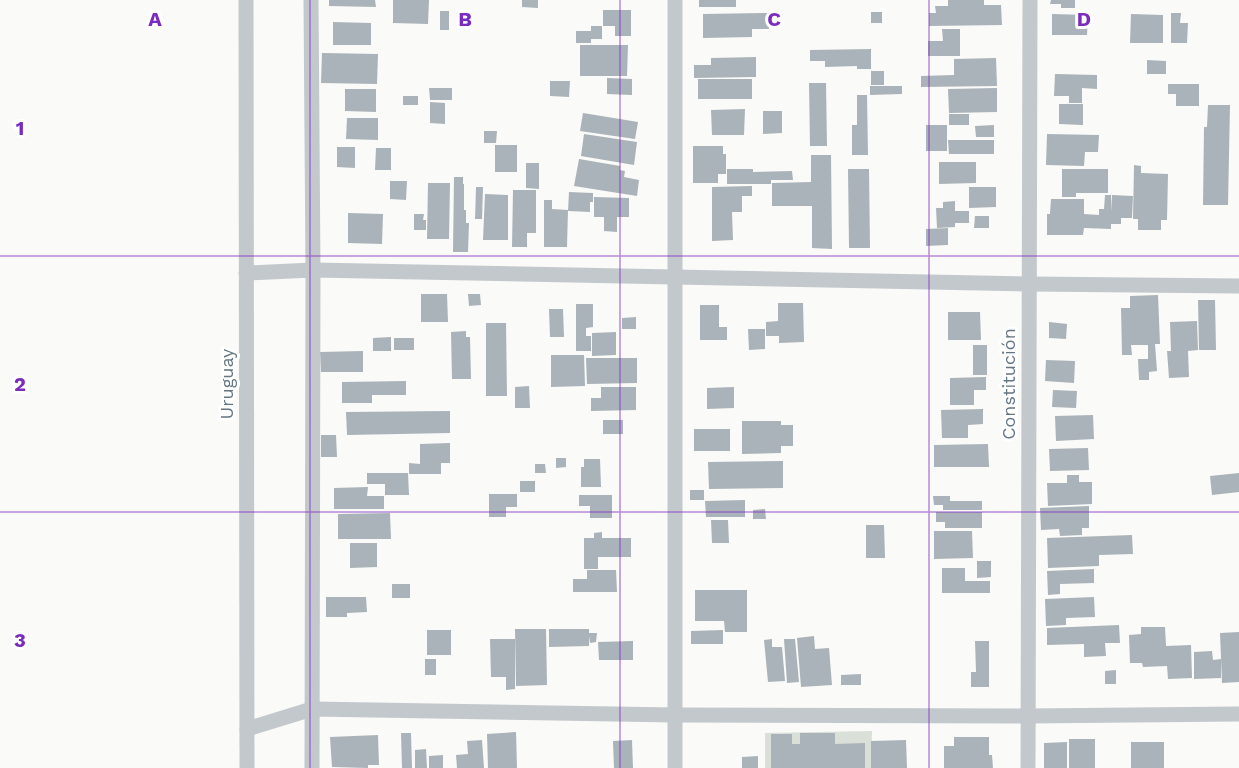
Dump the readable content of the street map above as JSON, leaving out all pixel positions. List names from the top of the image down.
{
  "streets": {
    "street": ["Uruguay", "Constitución"]
  },
  "grid": {
    "columns": [
      "A",
      "B",
      "C",
      "D"
    ],
    "rows": ["1", "2", "3"]
  }
}
